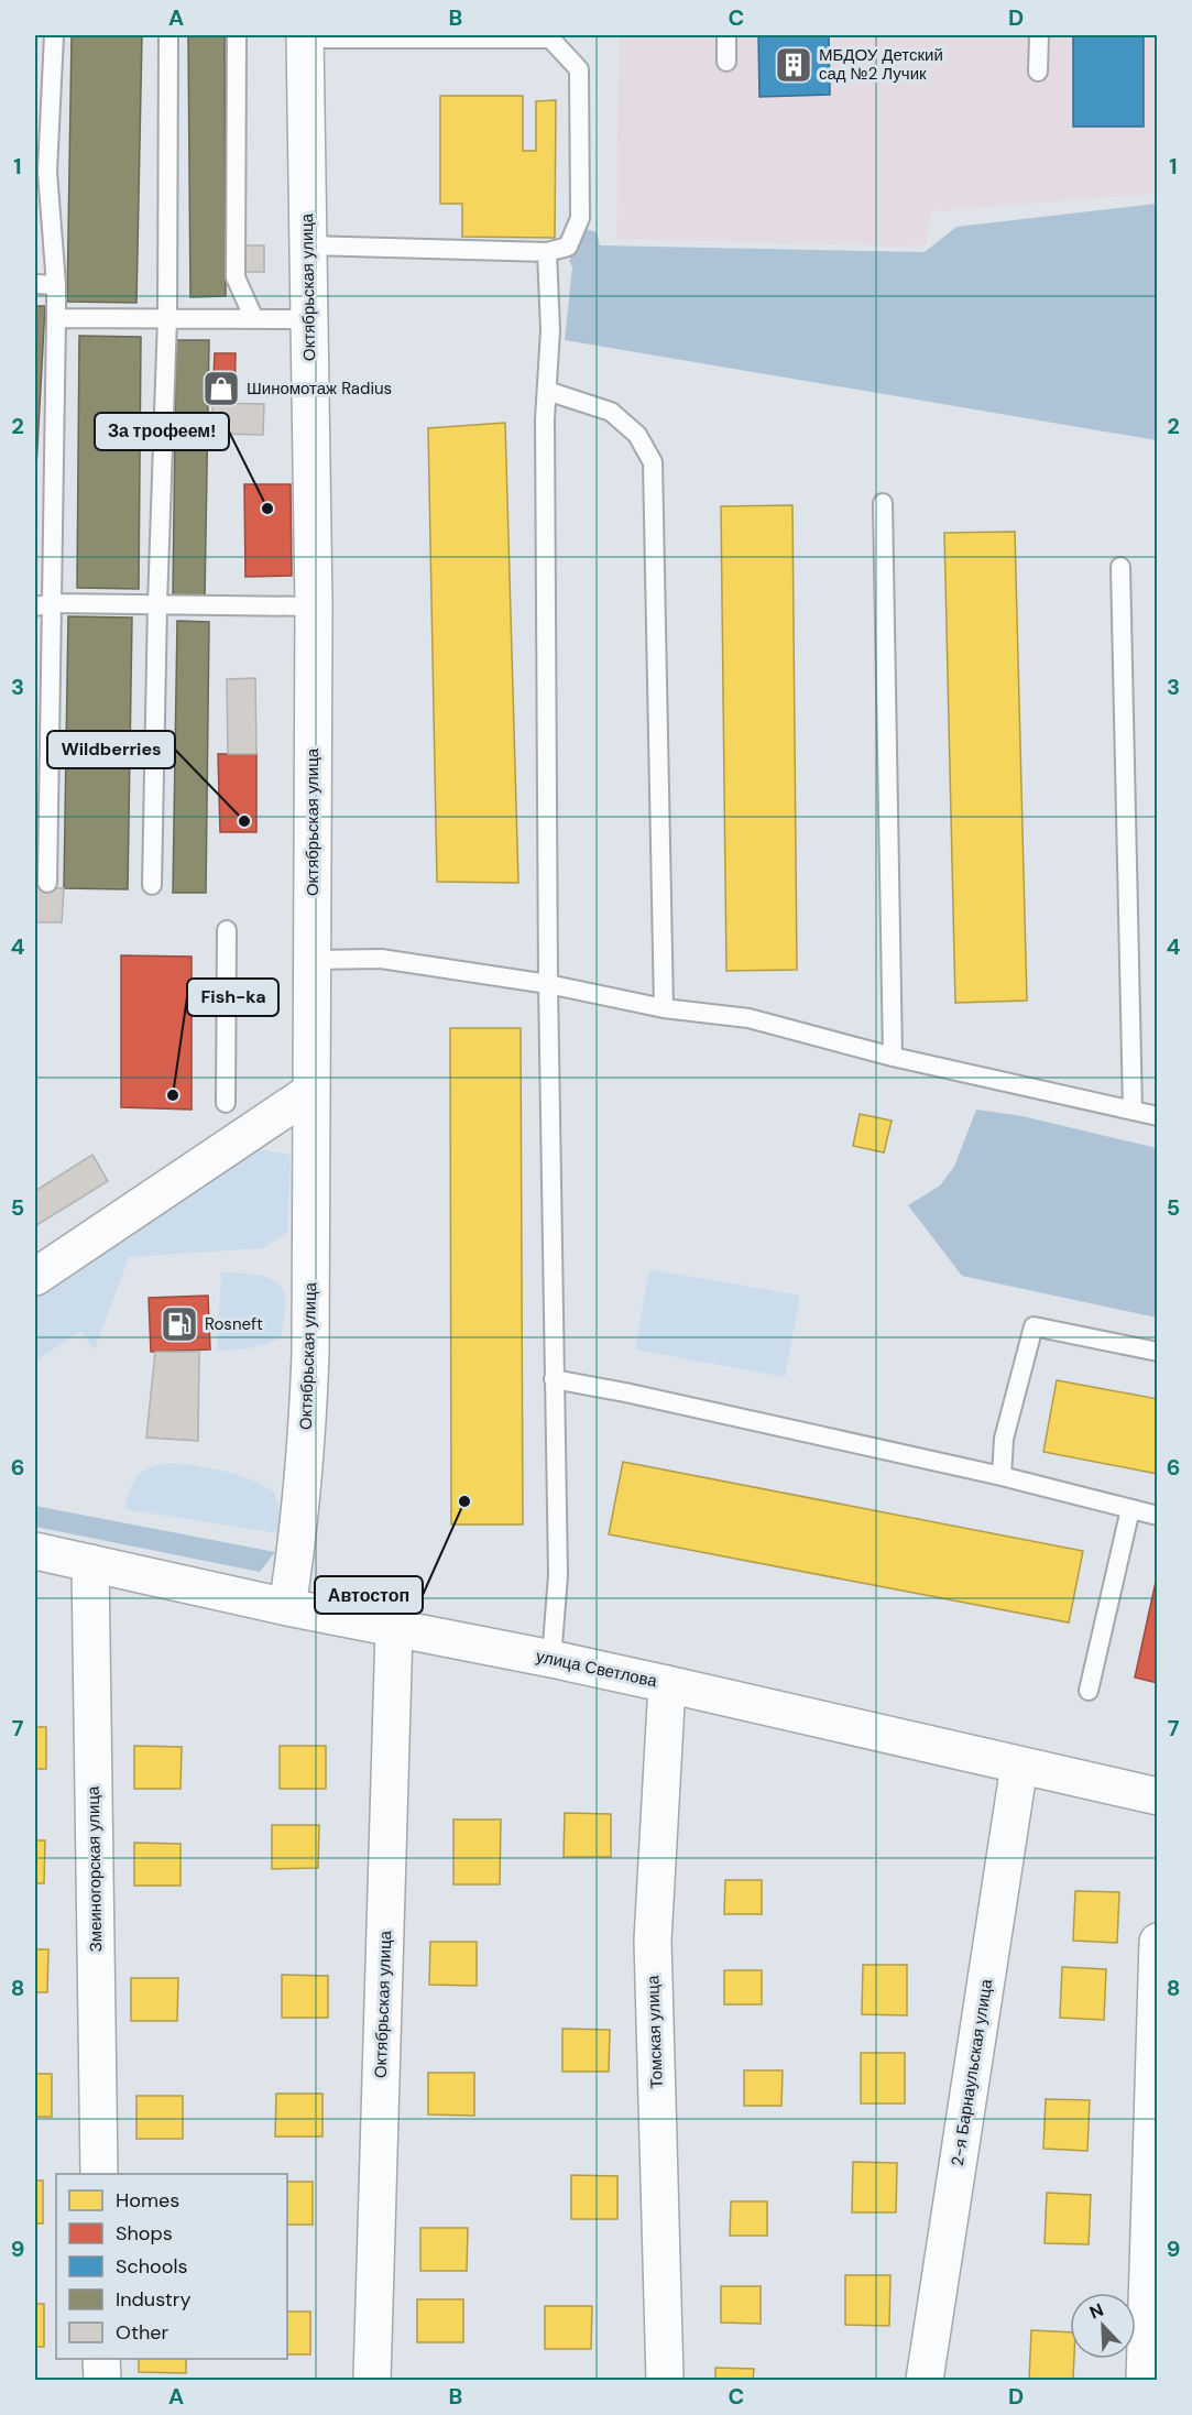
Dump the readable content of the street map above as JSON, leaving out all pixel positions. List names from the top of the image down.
{
  "streets": {
    "street": [
      "Октябрьская улица",
      "улица Светлова",
      "Змеиногорская улица",
      "Томская улица",
      "2-я Барнаульская улица"
    ]
  },
  "crossings": [
    ["Октябрьская улица", "улица Светлова"],
    ["улица Светлова", "Змеиногорская улица"],
    ["улица Светлова", "Томская улица"],
    ["улица Светлова", "2-я Барнаульская улица"]
  ],
  "places": {
    "building": ["МБДОУ Детский сад №2 Лучик"],
    "shop": ["Шиномотаж Radius"],
    "other": [
      "За трофеем!",
      "Wildberries",
      "Fish-ka",
      "Автостоп"
    ],
    "fuel station": ["Rosneft"]
  },
  "legend": [
    "Homes",
    "Shops",
    "Schools",
    "Industry",
    "Other"
  ],
  "north": "top left",
  "grid": {
    "columns": [
      "A",
      "B",
      "C",
      "D"
    ],
    "rows": [
      "1",
      "2",
      "3",
      "4",
      "5",
      "6",
      "7",
      "8",
      "9"
    ]
  }
}
